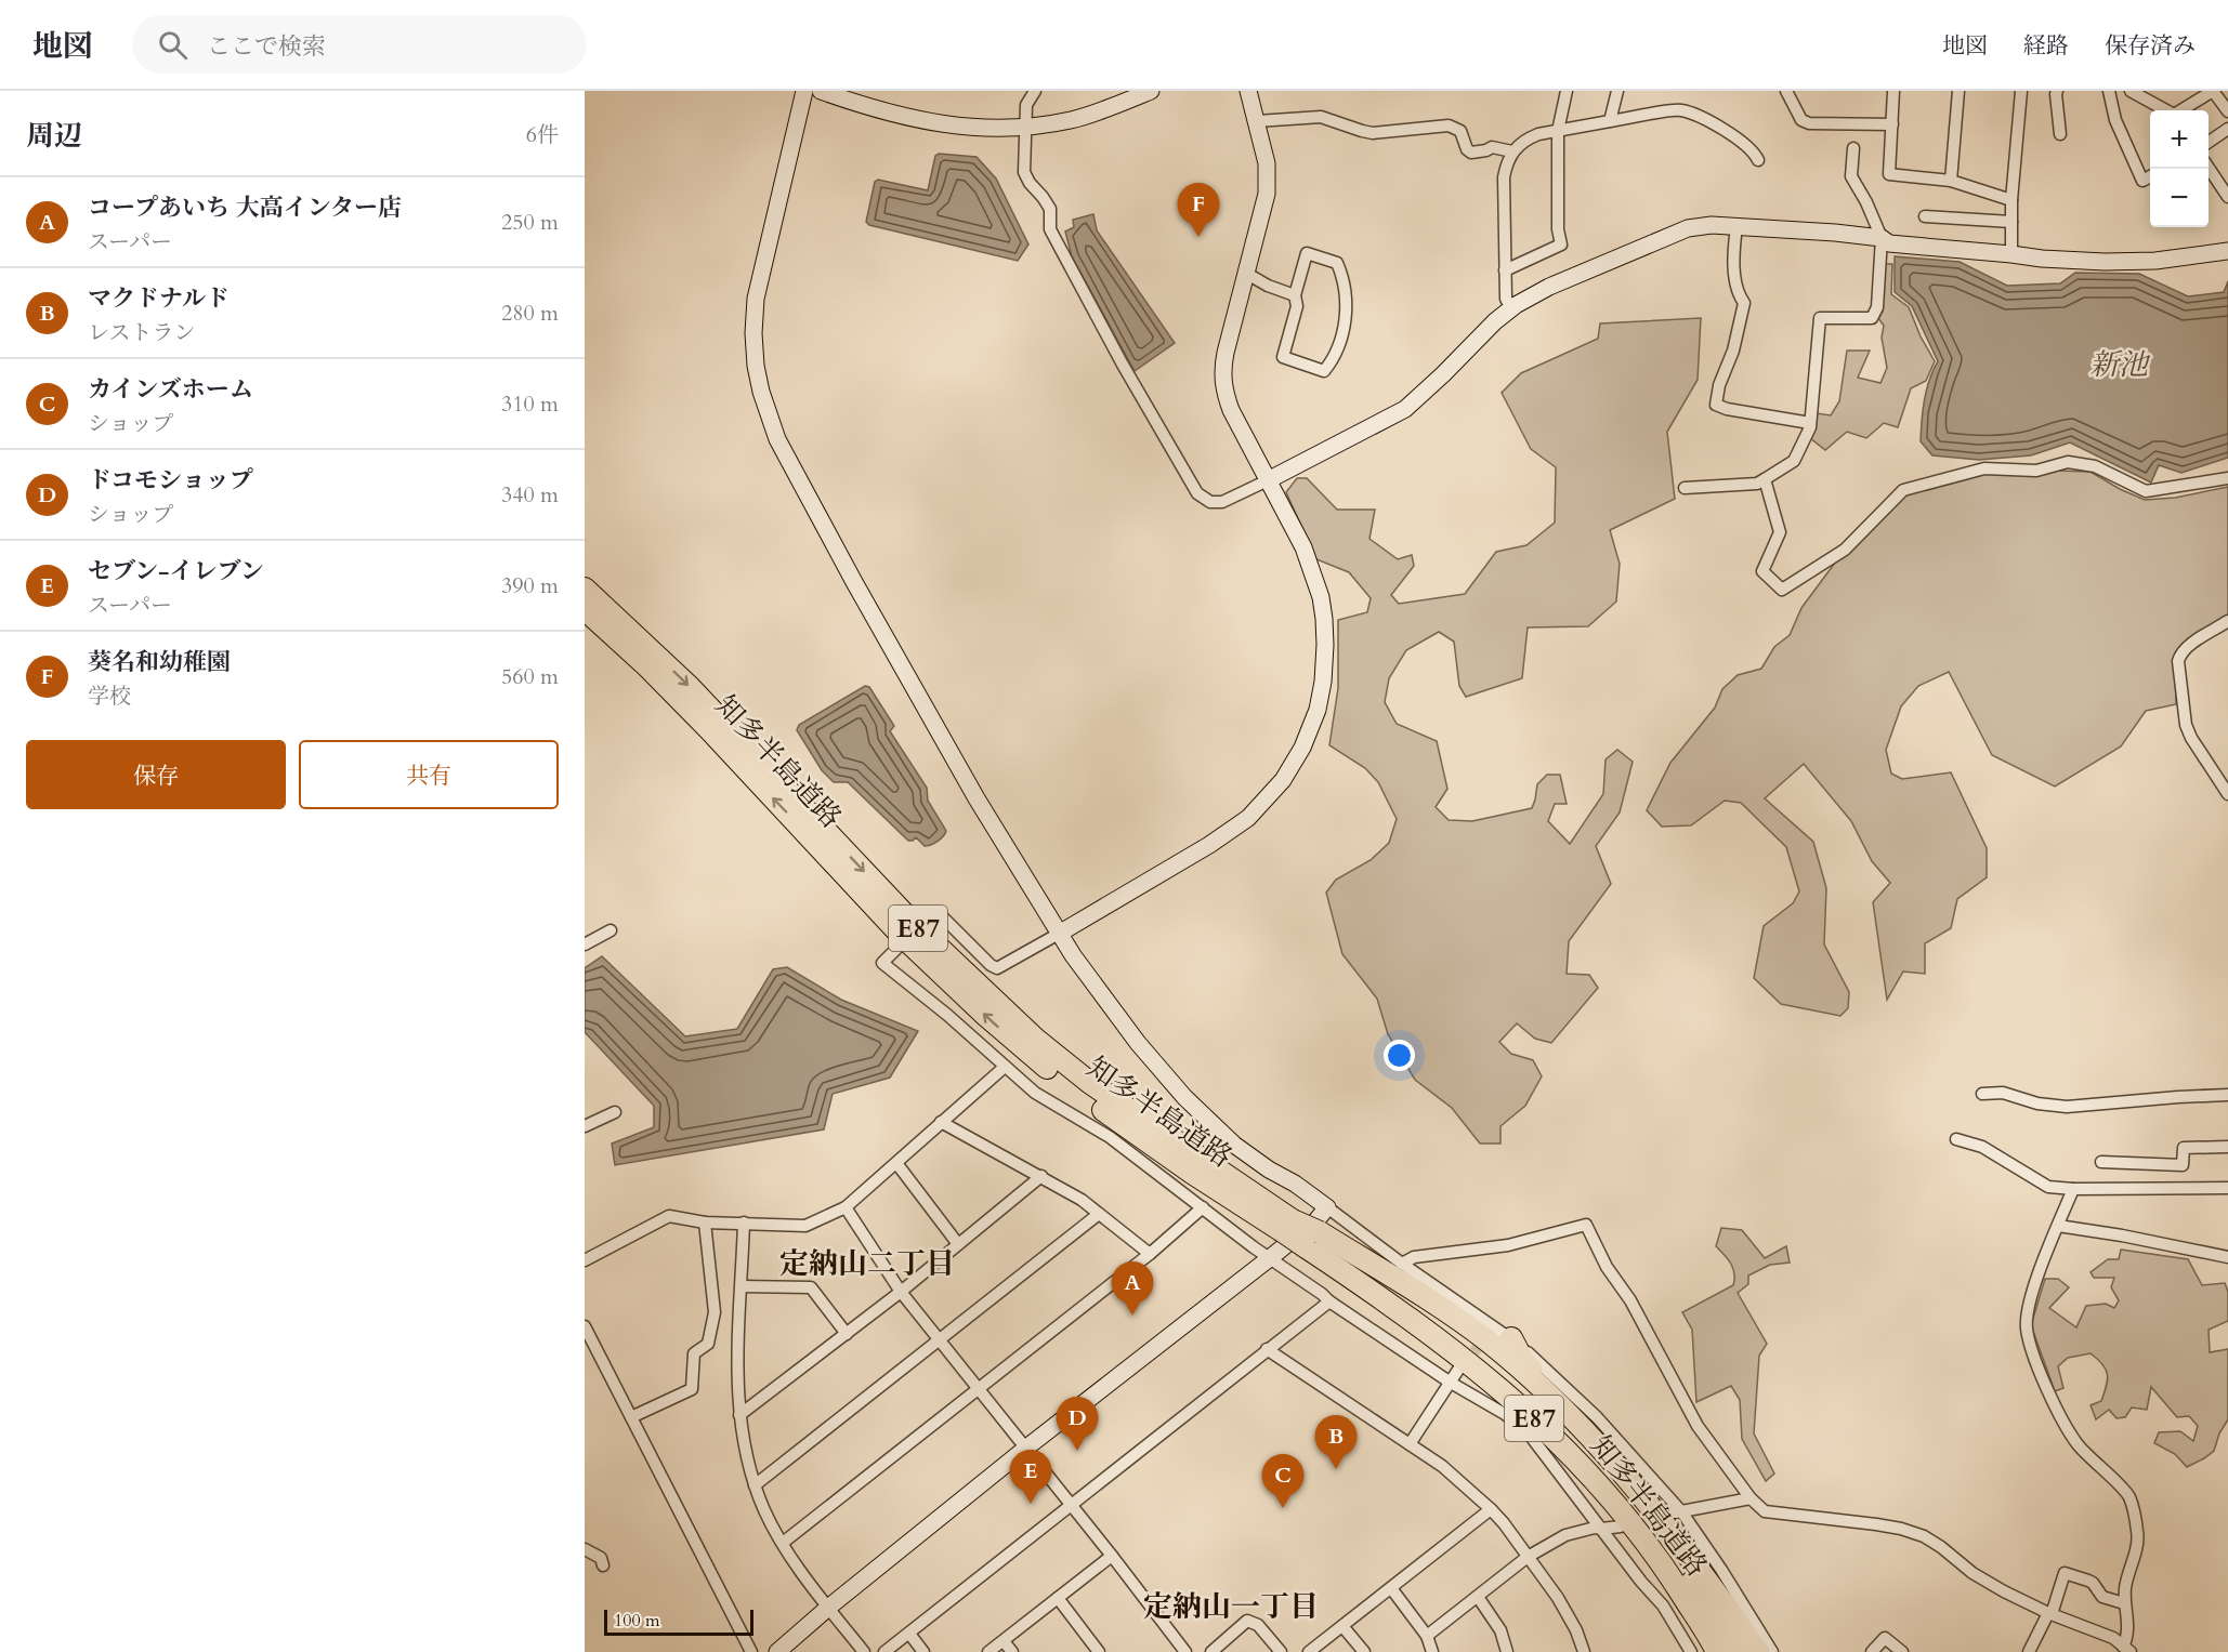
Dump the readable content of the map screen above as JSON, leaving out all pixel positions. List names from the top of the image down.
{
  "streets": {
    "highway": ["知多半島道路", "E87"]
  },
  "crossings": [
    ["知多半島道路", "E87"]
  ],
  "districts": ["定納山二丁目", "定納山一丁目"],
  "water": ["新池"],
  "scale_bar": "100 m",
  "page": {
    "header": "地図",
    "search": "ここで検索",
    "nav": ["地図", "経路", "保存済み"],
    "heading": ["周辺", "6件"],
    "map_buttons": ["+", "−"],
    "list": [
      {
        "mark": "A",
        "name": "コープあいち 大高インター店",
        "note": "スーパー",
        "value": "250 m"
      },
      {
        "mark": "B",
        "name": "マクドナルド",
        "note": "レストラン",
        "value": "280 m"
      },
      {
        "mark": "C",
        "name": "カインズホーム",
        "note": "ショップ",
        "value": "310 m"
      },
      {
        "mark": "D",
        "name": "ドコモショップ",
        "note": "ショップ",
        "value": "340 m"
      },
      {
        "mark": "E",
        "name": "セブン-イレブン",
        "note": "スーパー",
        "value": "390 m"
      },
      {
        "mark": "F",
        "name": "葵名和幼稚園",
        "note": "学校",
        "value": "560 m"
      }
    ],
    "pins": [
      "F",
      "A",
      "D",
      "B",
      "E",
      "C"
    ],
    "buttons": ["保存", "共有"],
    "scale": "100 m"
  }
}
